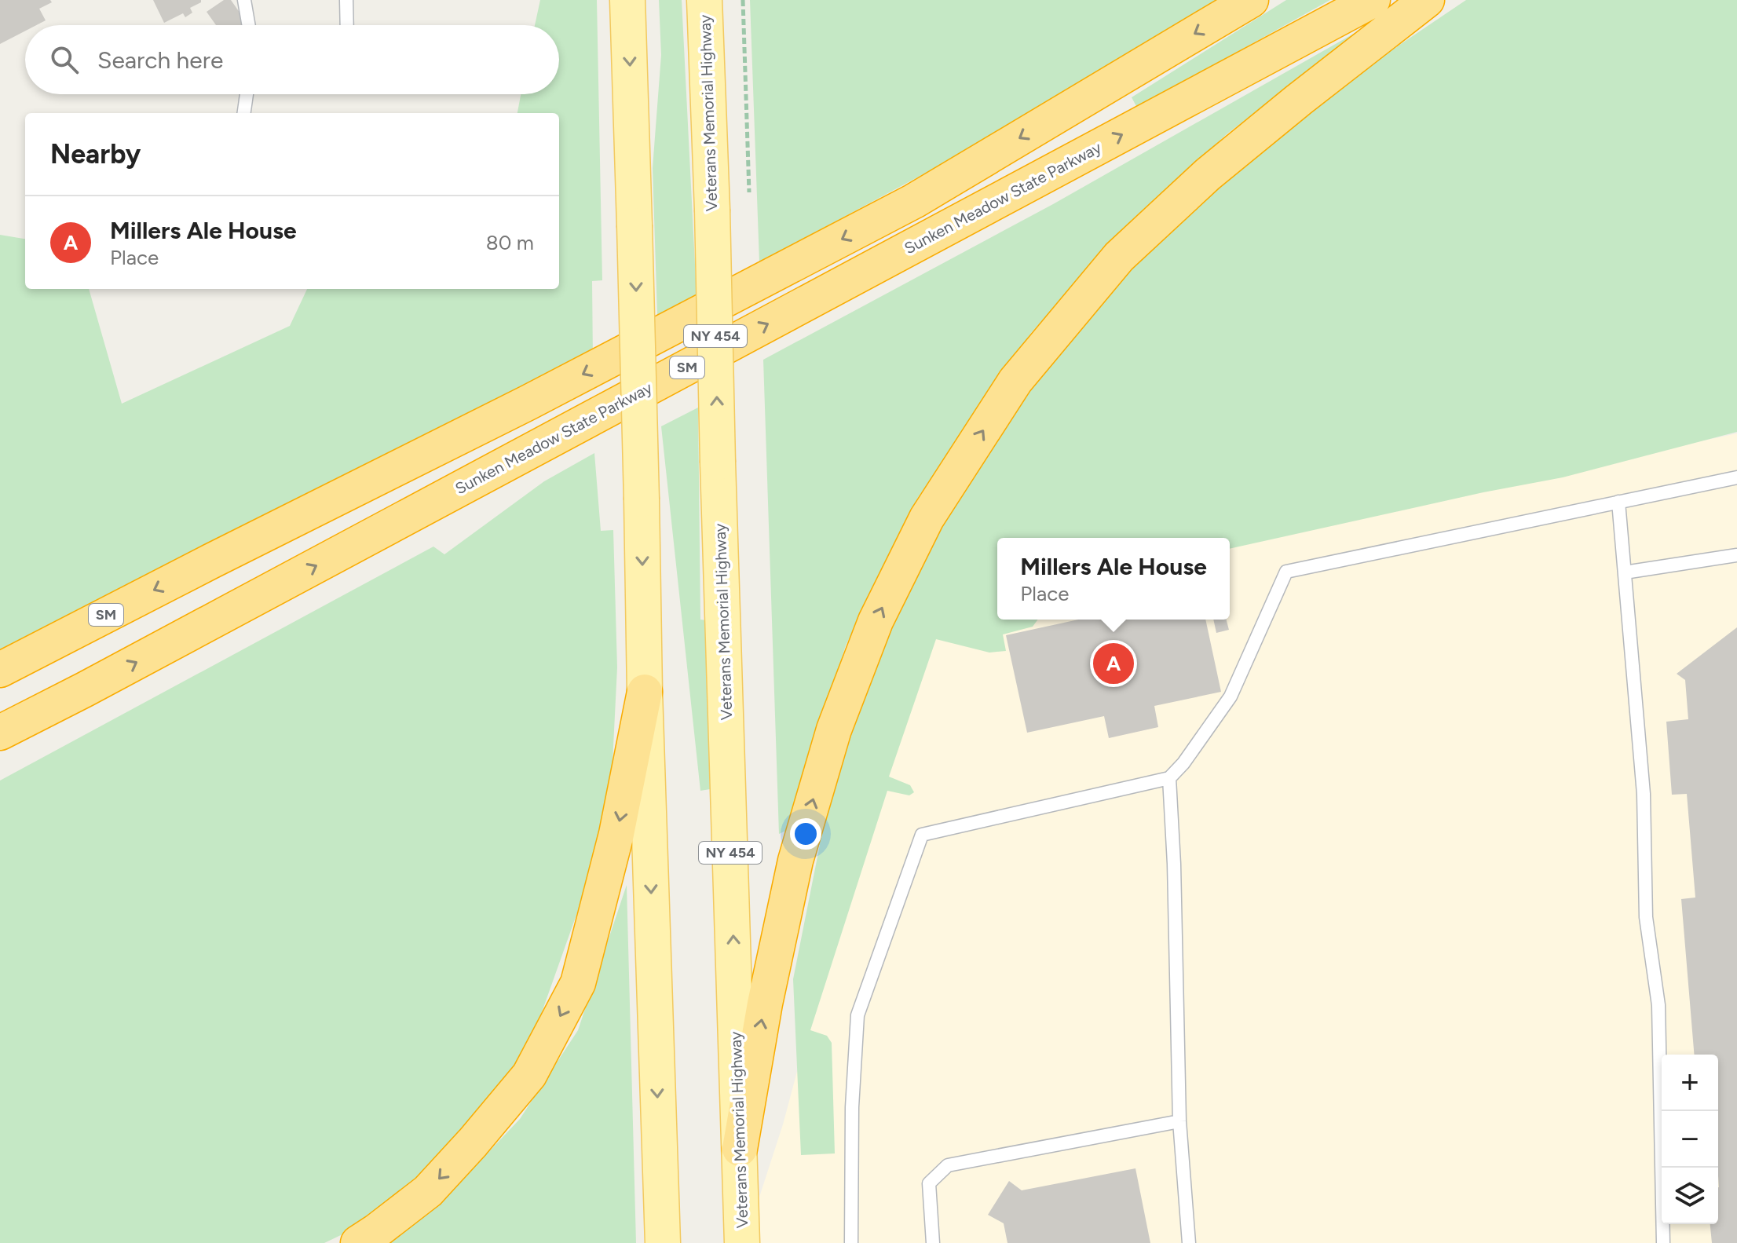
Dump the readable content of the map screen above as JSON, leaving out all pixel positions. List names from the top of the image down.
{
  "streets": {
    "highway": ["Sunken Meadow State Parkway", "SM"],
    "main road": ["Veterans Memorial Highway", "NY 454"]
  },
  "page": {
    "search": "Search here",
    "heading": "Nearby",
    "list": [
      {
        "mark": "A",
        "name": "Millers Ale House",
        "note": "Place",
        "value": "80 m"
      }
    ],
    "popup": ["Millers Ale House", "Place"],
    "pins": "A",
    "map_buttons": ["+", "−"]
  }
}
